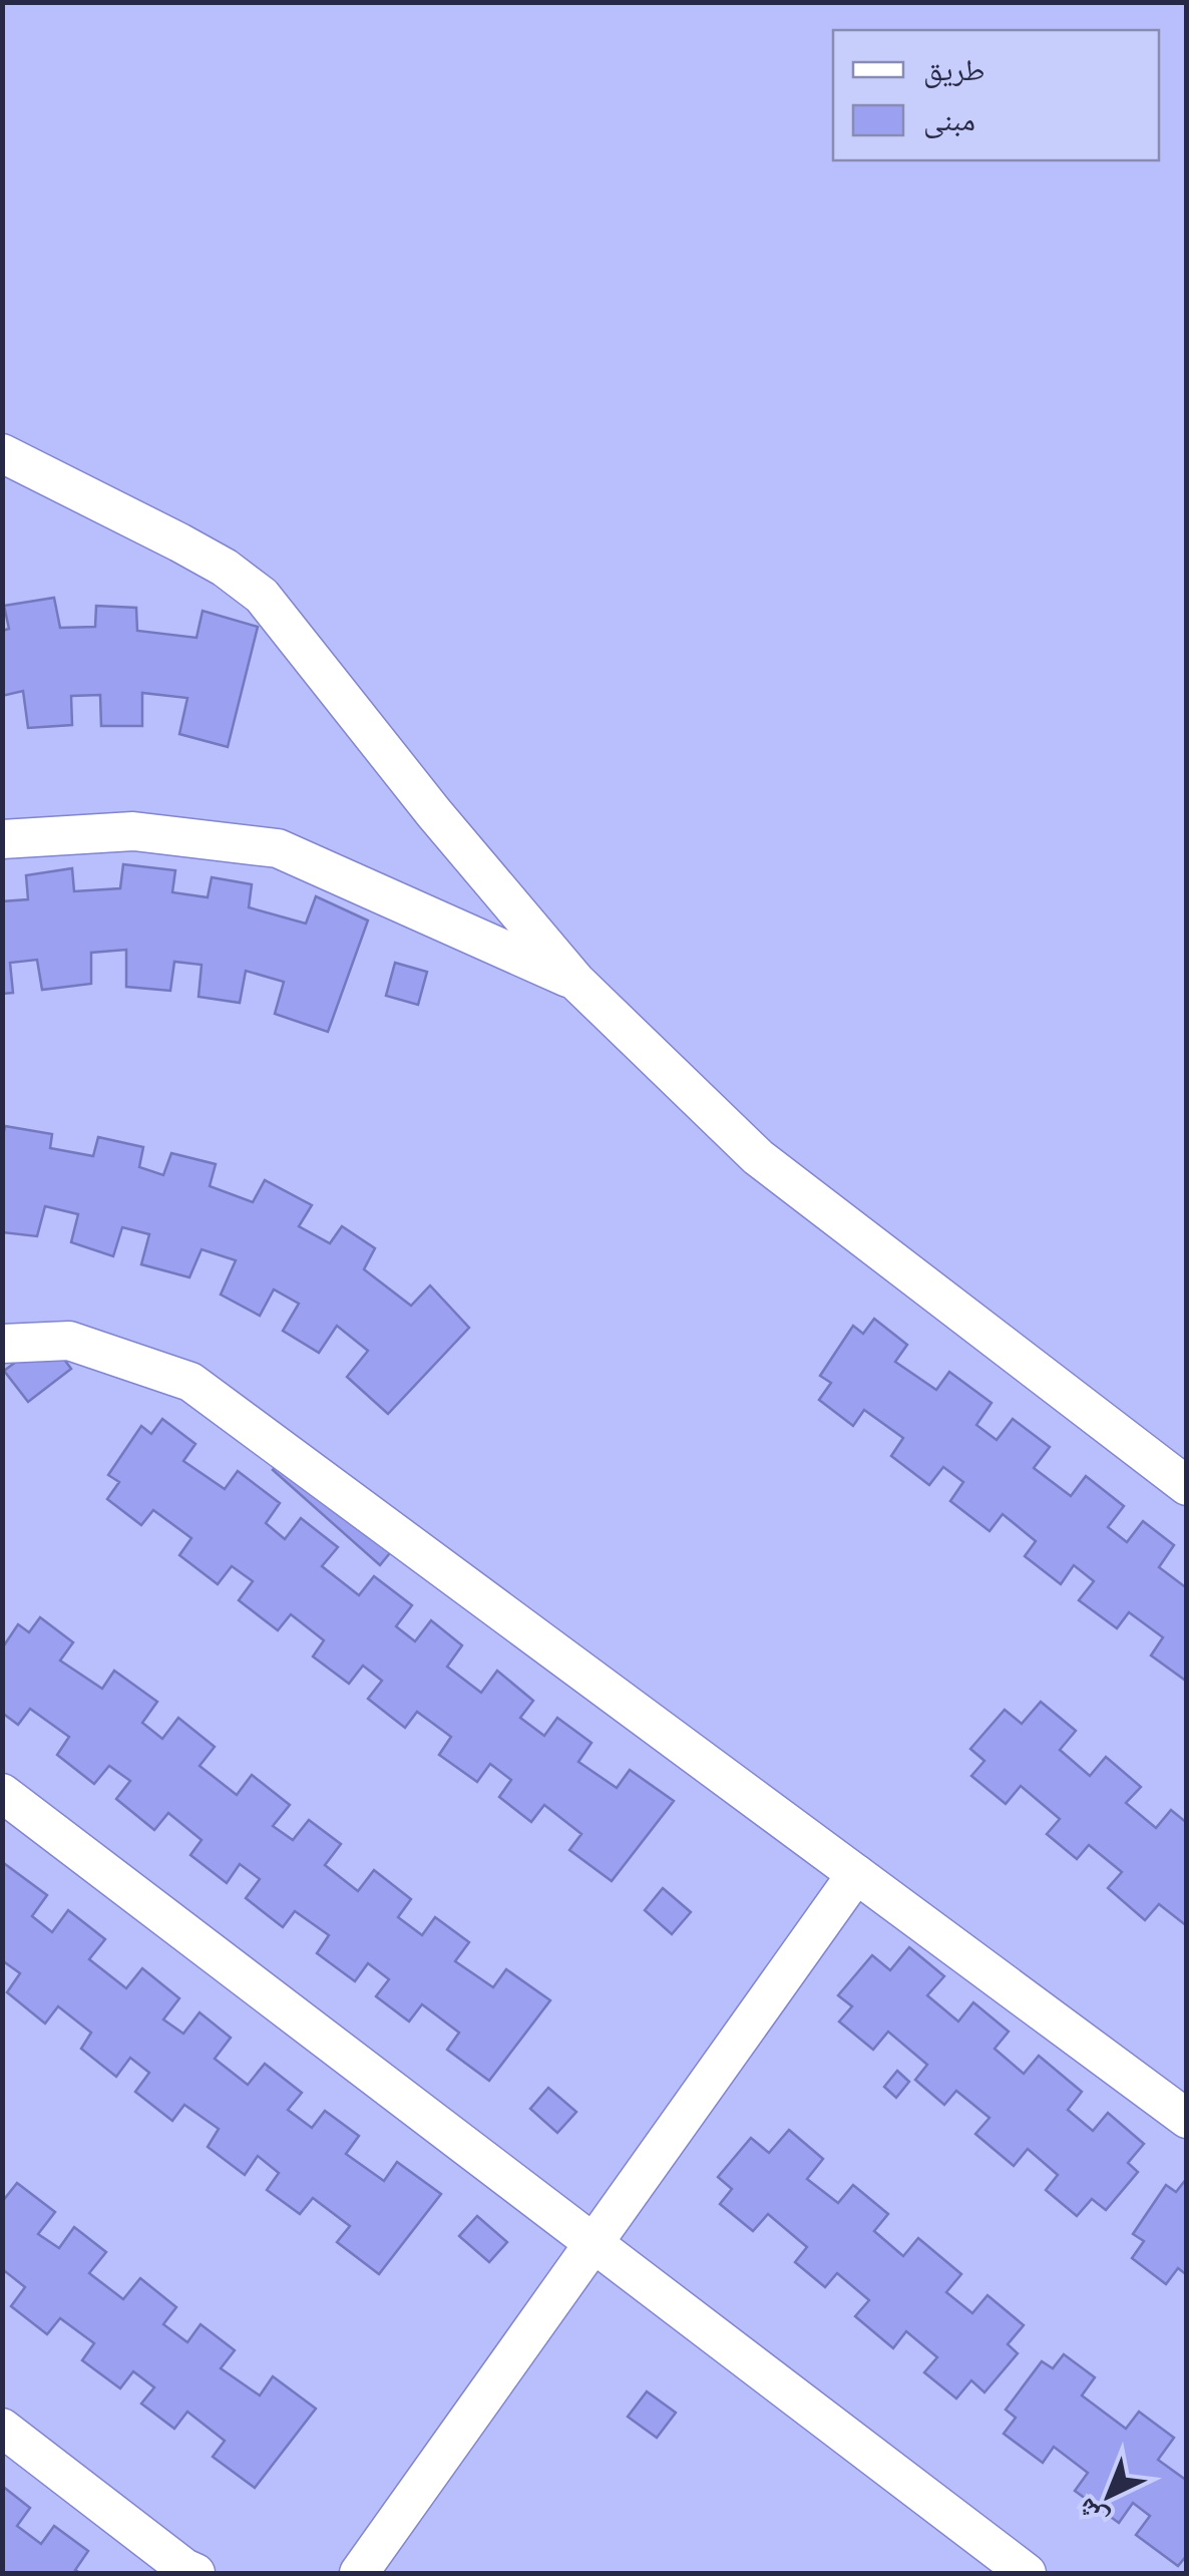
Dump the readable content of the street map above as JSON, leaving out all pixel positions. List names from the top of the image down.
{
  "legend": ["طريق", "مبنى"],
  "north": "bottom left"
}
